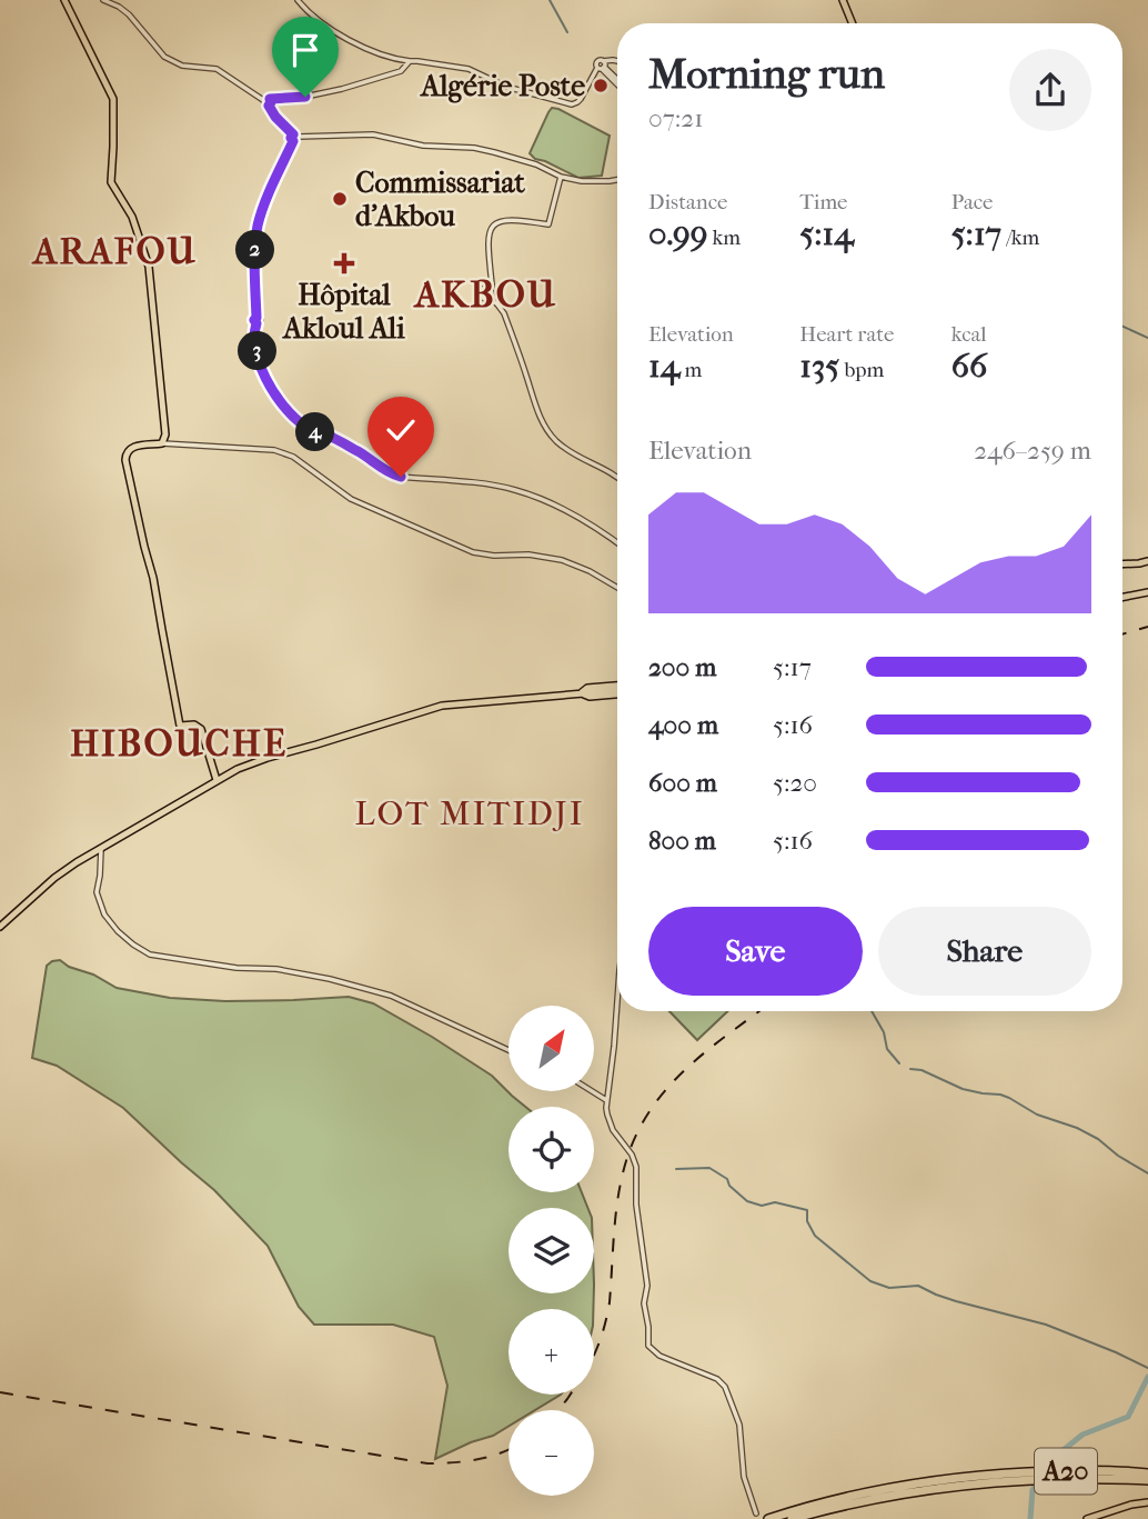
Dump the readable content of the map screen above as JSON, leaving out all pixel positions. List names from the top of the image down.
{
  "streets": {
    "highway": ["A20"]
  },
  "districts": [
    "ARAFOU",
    "AKBOU",
    "HIBOUCHE",
    "LOT MITIDJI"
  ],
  "places": {
    "other": ["Algérie Poste", "Commissariat d'Akbou"],
    "health": ["Hôpital Akloul Ali"]
  },
  "north": "top right",
  "page": {
    "heading": ["Morning run", "07:21"],
    "stats": [
      ["Distance", "0.99 km"],
      ["Time", "5:14"],
      ["Pace", "5:17 /km"],
      ["Elevation", "14 m"],
      ["Heart rate", "135 bpm"],
      ["kcal", "66"]
    ],
    "pins": ["2", "3", "4"],
    "chart": ["Elevation", "246–259 m"],
    "list": [
      {
        "name": "200 m",
        "note": "5:17"
      },
      {
        "name": "400 m",
        "note": "5:16"
      },
      {
        "name": "600 m",
        "note": "5:20"
      },
      {
        "name": "800 m",
        "note": "5:16"
      }
    ],
    "buttons": ["Save", "Share"],
    "map_buttons": ["+", "−"]
  }
}
